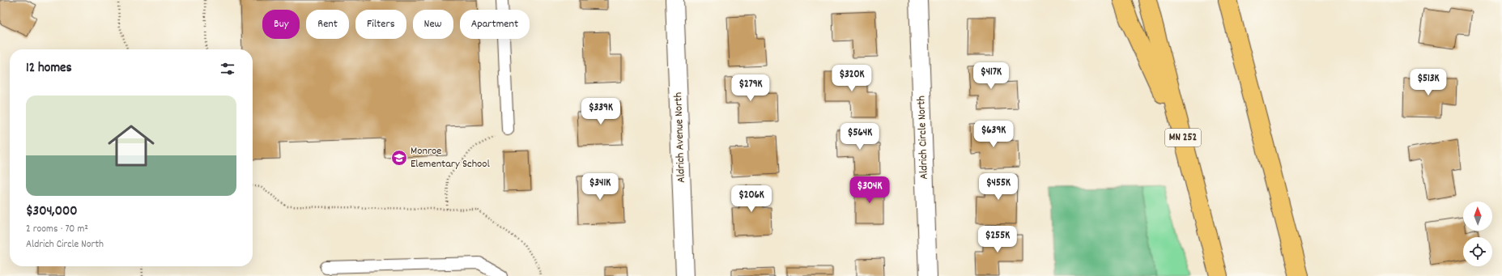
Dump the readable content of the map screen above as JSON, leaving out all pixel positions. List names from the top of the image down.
{
  "streets": {
    "highway": ["MN 252"],
    "street": ["Aldrich Avenue North", "Aldrich Circle North"]
  },
  "places": {
    "school or university": ["Monroe Elementary School"]
  },
  "north": "top",
  "page": {
    "chip": [
      "Buy",
      "Rent",
      "Filters",
      "New",
      "Apartment"
    ],
    "heading": "12 homes",
    "price": [
      "$417K",
      "$320K",
      "$513K",
      "$279K",
      "$339K",
      "$639K",
      "$564K",
      "$341K",
      "$455K",
      "$304K",
      "$206K",
      "$255K"
    ],
    "list": [
      {
        "name": "$304,000",
        "note": "2 rooms · 70 m² · Aldrich Circle North"
      }
    ]
  }
}
